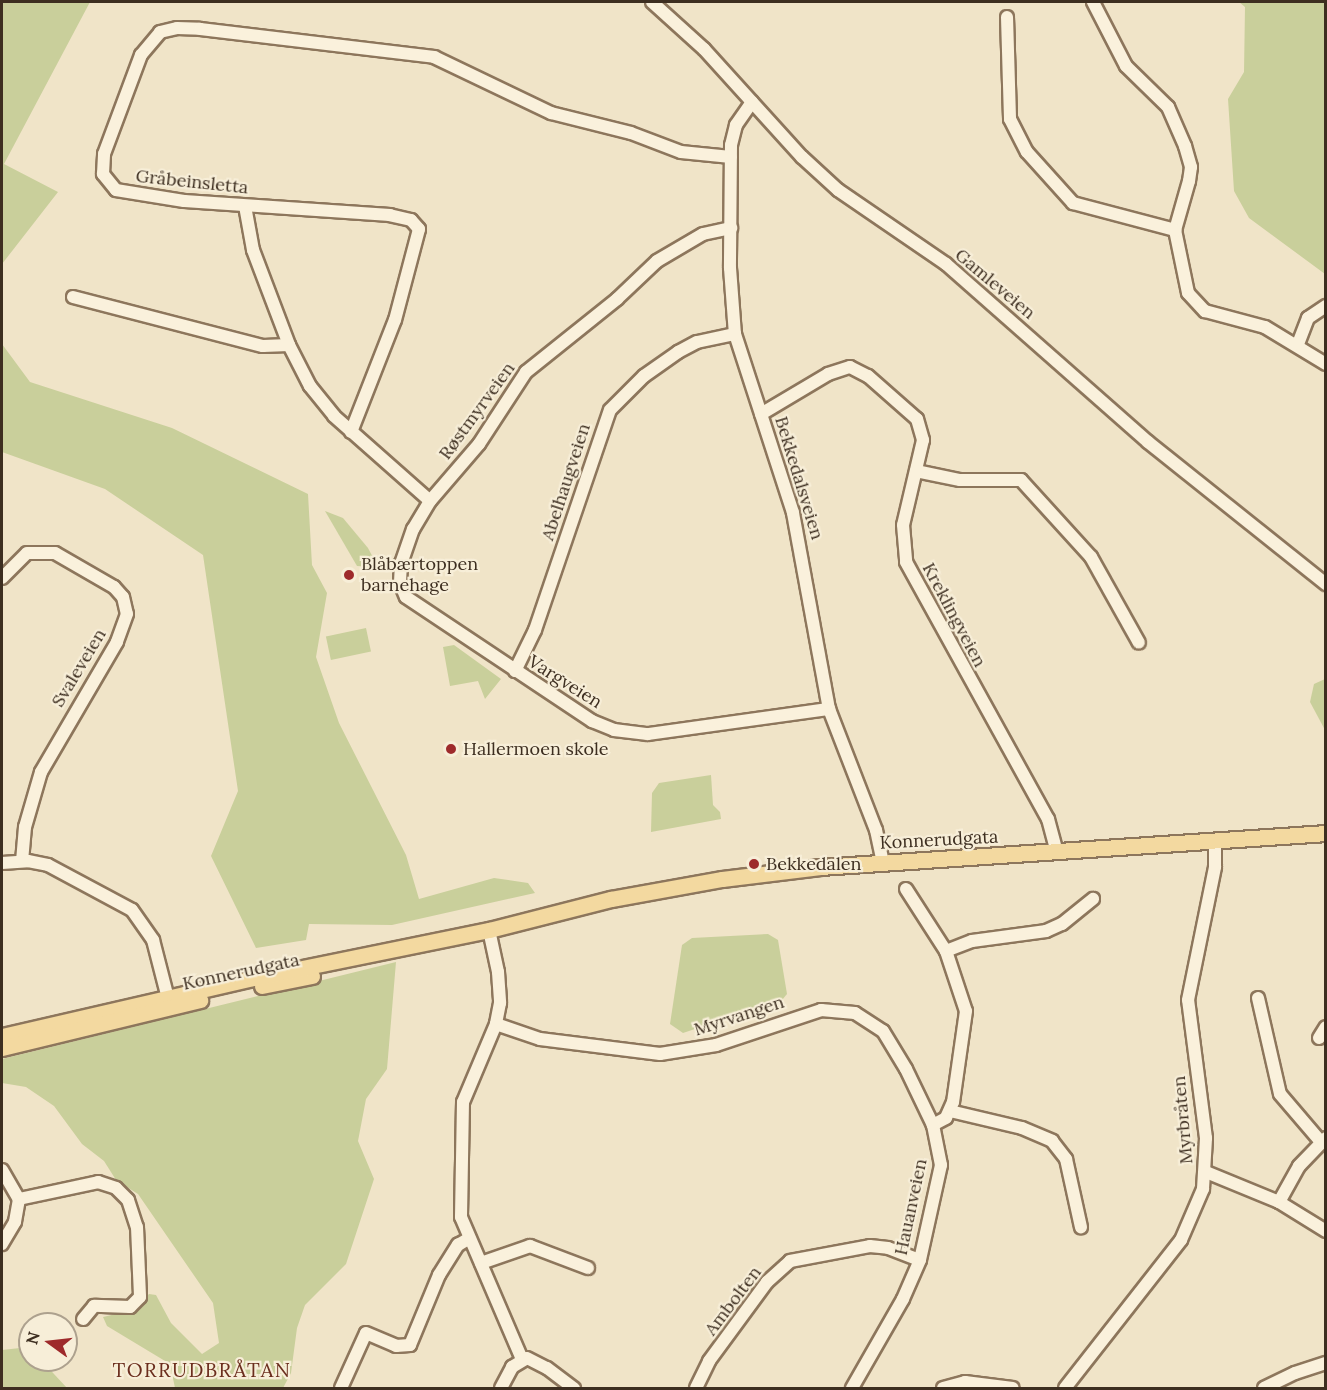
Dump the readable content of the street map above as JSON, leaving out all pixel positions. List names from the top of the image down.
{
  "streets": {
    "main road": ["Konnerudgata"],
    "street": [
      "Gråbeinsletta",
      "Gamleveien",
      "Røstmyrveien",
      "Bekkedalsveien",
      "Abelhaugveien",
      "Kreklingveien",
      "Svaleveien",
      "Vargveien",
      "Myrvangen",
      "Myrbråten",
      "Hauanveien",
      "Ambolten"
    ]
  },
  "crossings": [
    ["Gråbeinsletta", "Bekkedalsveien"],
    ["Gamleveien", "Bekkedalsveien"],
    ["Røstmyrveien", "Bekkedalsveien"],
    ["Røstmyrveien", "Vargveien"],
    ["Bekkedalsveien", "Abelhaugveien"],
    ["Bekkedalsveien", "Kreklingveien"],
    ["Bekkedalsveien", "Vargveien"],
    ["Bekkedalsveien", "Konnerudgata"],
    ["Abelhaugveien", "Vargveien"],
    ["Kreklingveien", "Konnerudgata"],
    ["Konnerudgata", "Myrbråten"],
    ["Myrvangen", "Hauanveien"],
    ["Hauanveien", "Ambolten"]
  ],
  "districts": ["TORRUDBRÅTAN"],
  "places": ["Blåbærtoppen barnehage", "Hallermoen skole", "Bekkedalen"],
  "north": "left"
}
